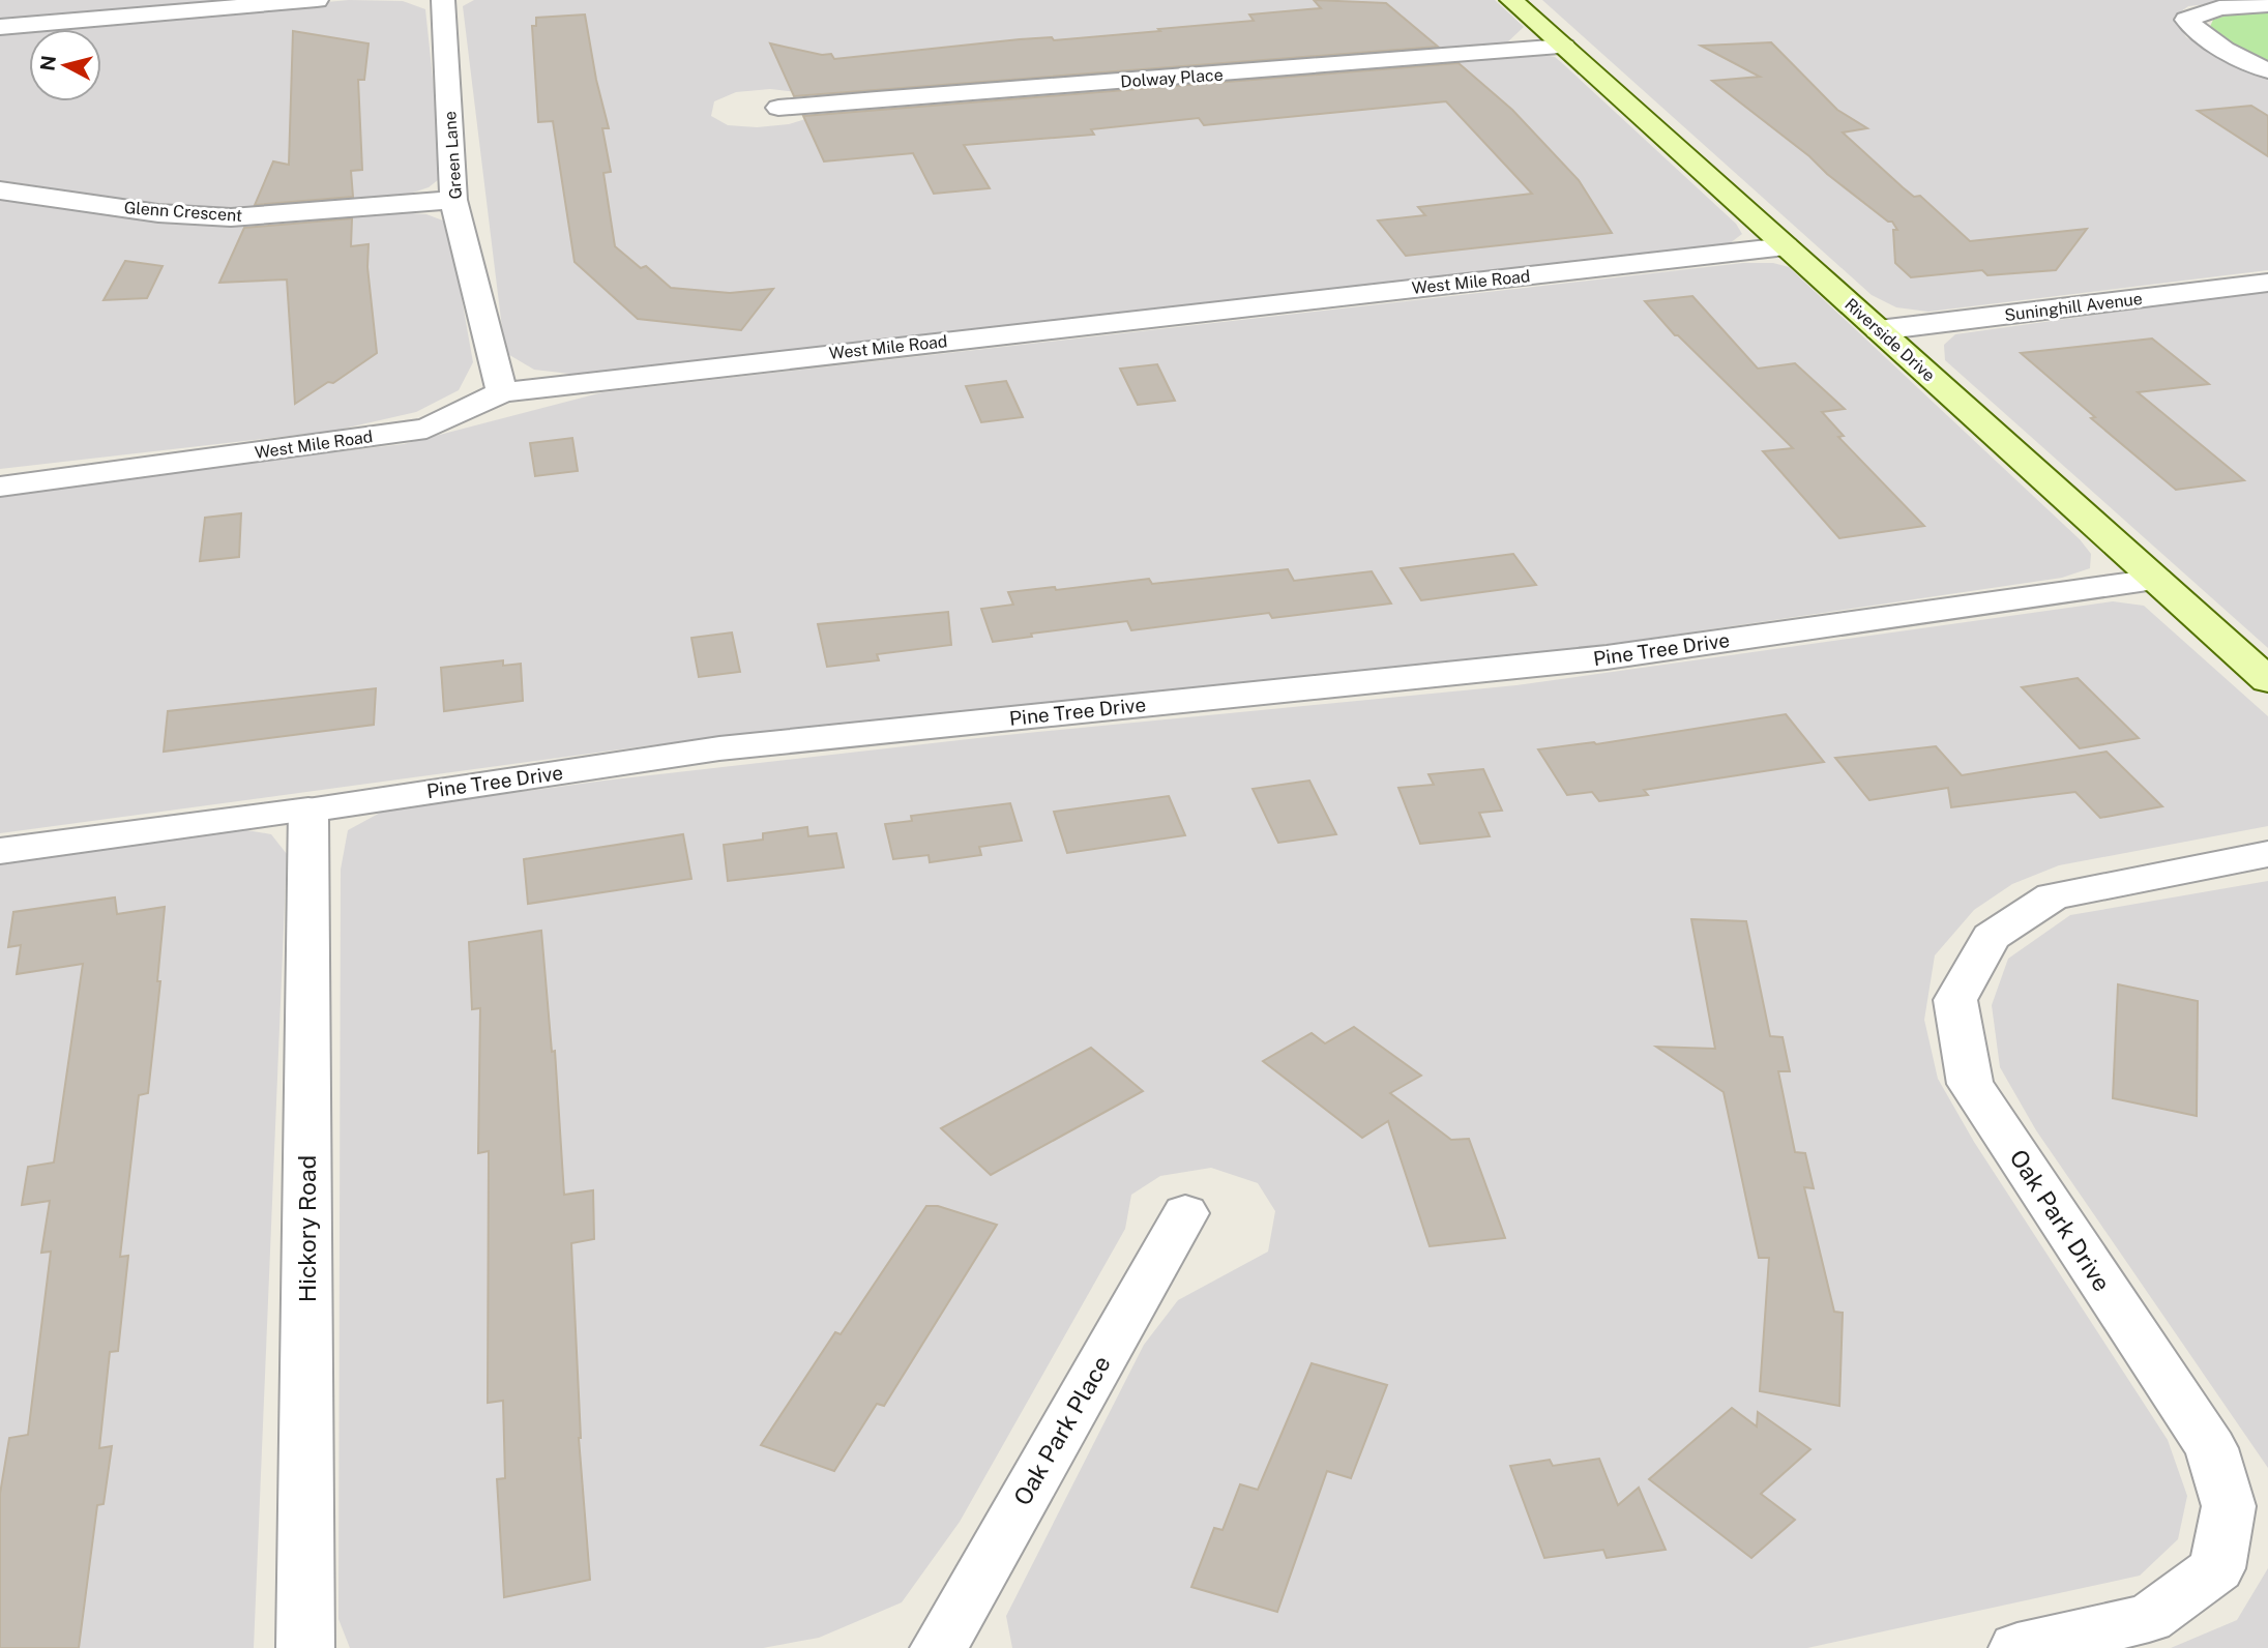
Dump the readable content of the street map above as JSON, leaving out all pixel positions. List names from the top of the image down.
{
  "streets": {
    "main road": ["Riverside Drive"],
    "street": [
      "Dolway Place",
      "Green Lane",
      "Glenn Crescent",
      "West Mile Road",
      "Suninghill Avenue",
      "Pine Tree Drive",
      "Oak Park Drive",
      "Hickory Road",
      "Oak Park Place"
    ]
  },
  "crossings": [
    ["Dolway Place", "Riverside Drive"],
    ["Green Lane", "Glenn Crescent"],
    ["Green Lane", "West Mile Road"],
    ["West Mile Road", "Riverside Drive"],
    ["Suninghill Avenue", "Riverside Drive"],
    ["Riverside Drive", "Pine Tree Drive"],
    ["Pine Tree Drive", "Hickory Road"]
  ],
  "north": "left"
}
